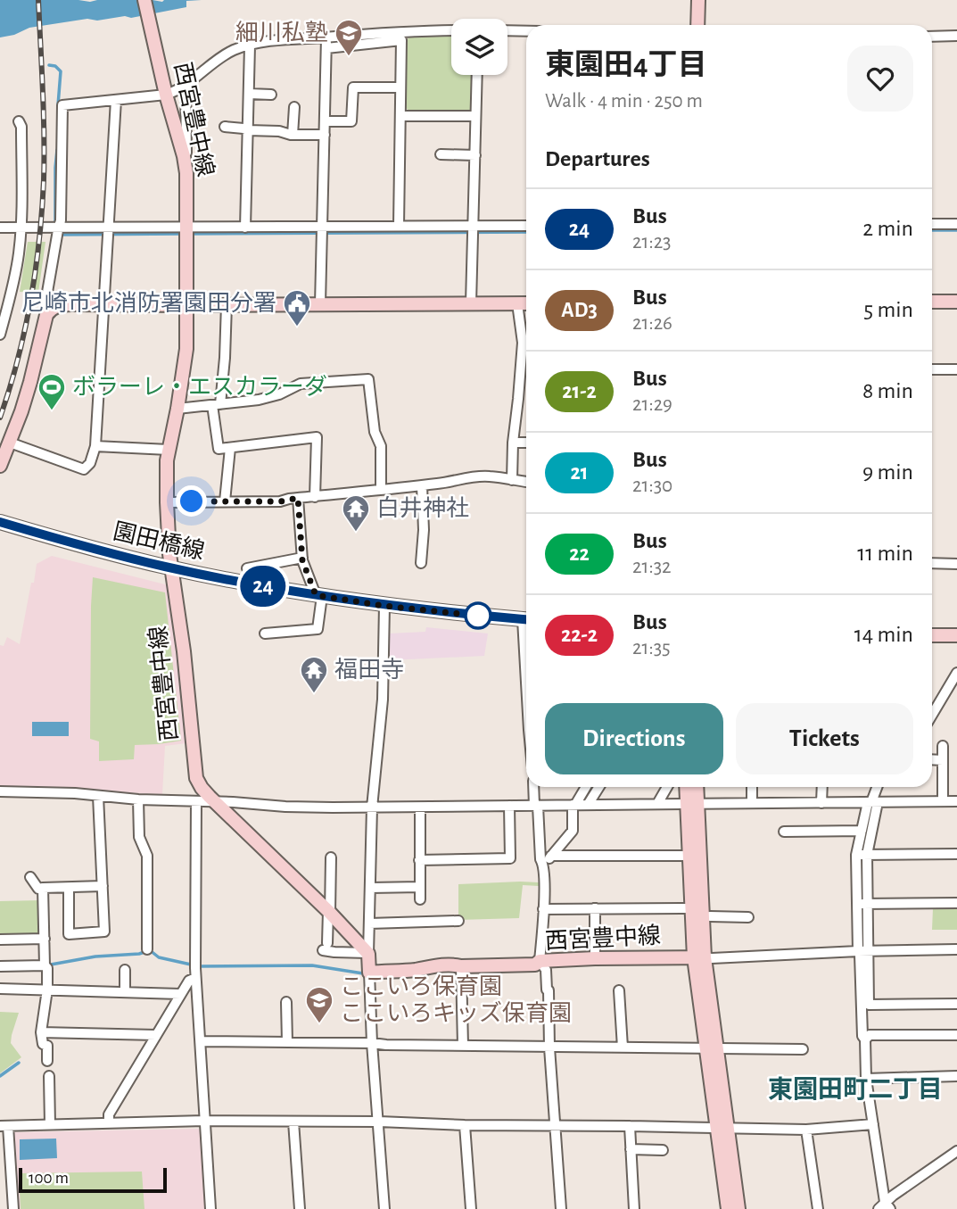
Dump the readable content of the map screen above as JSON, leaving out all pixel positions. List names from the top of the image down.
{
  "streets": {
    "main road": ["西宮豊中線", "園田橋線"]
  },
  "crossings": [
    ["西宮豊中線", "園田橋線"]
  ],
  "districts": ["東園田町二丁目"],
  "places": {
    "school or university": ["細川私塾", "ここいろ保育園 ここいろキッズ保育園"],
    "public building": ["尼崎市北消防署園田分署"],
    "sports": ["ボラーレ・エスカラーダ"],
    "temple": ["白井神社", "福田寺"]
  },
  "lines": ["bus line 24"],
  "scale_bar": "100 m",
  "page": {
    "on_map": "24",
    "heading": [
      ["東園田4丁目", "Walk · 4 min · 250 m"],
      "Departures"
    ],
    "list": [
      {
        "mark": "24",
        "name": "Bus",
        "note": "21:23",
        "value": "2 min"
      },
      {
        "mark": "AD3",
        "name": "Bus",
        "note": "21:26",
        "value": "5 min"
      },
      {
        "mark": "21-2",
        "name": "Bus",
        "note": "21:29",
        "value": "8 min"
      },
      {
        "mark": "21",
        "name": "Bus",
        "note": "21:30",
        "value": "9 min"
      },
      {
        "mark": "22",
        "name": "Bus",
        "note": "21:32",
        "value": "11 min"
      },
      {
        "mark": "22-2",
        "name": "Bus",
        "note": "21:35",
        "value": "14 min"
      }
    ],
    "buttons": ["Directions", "Tickets"],
    "scale": "100 m"
  }
}
